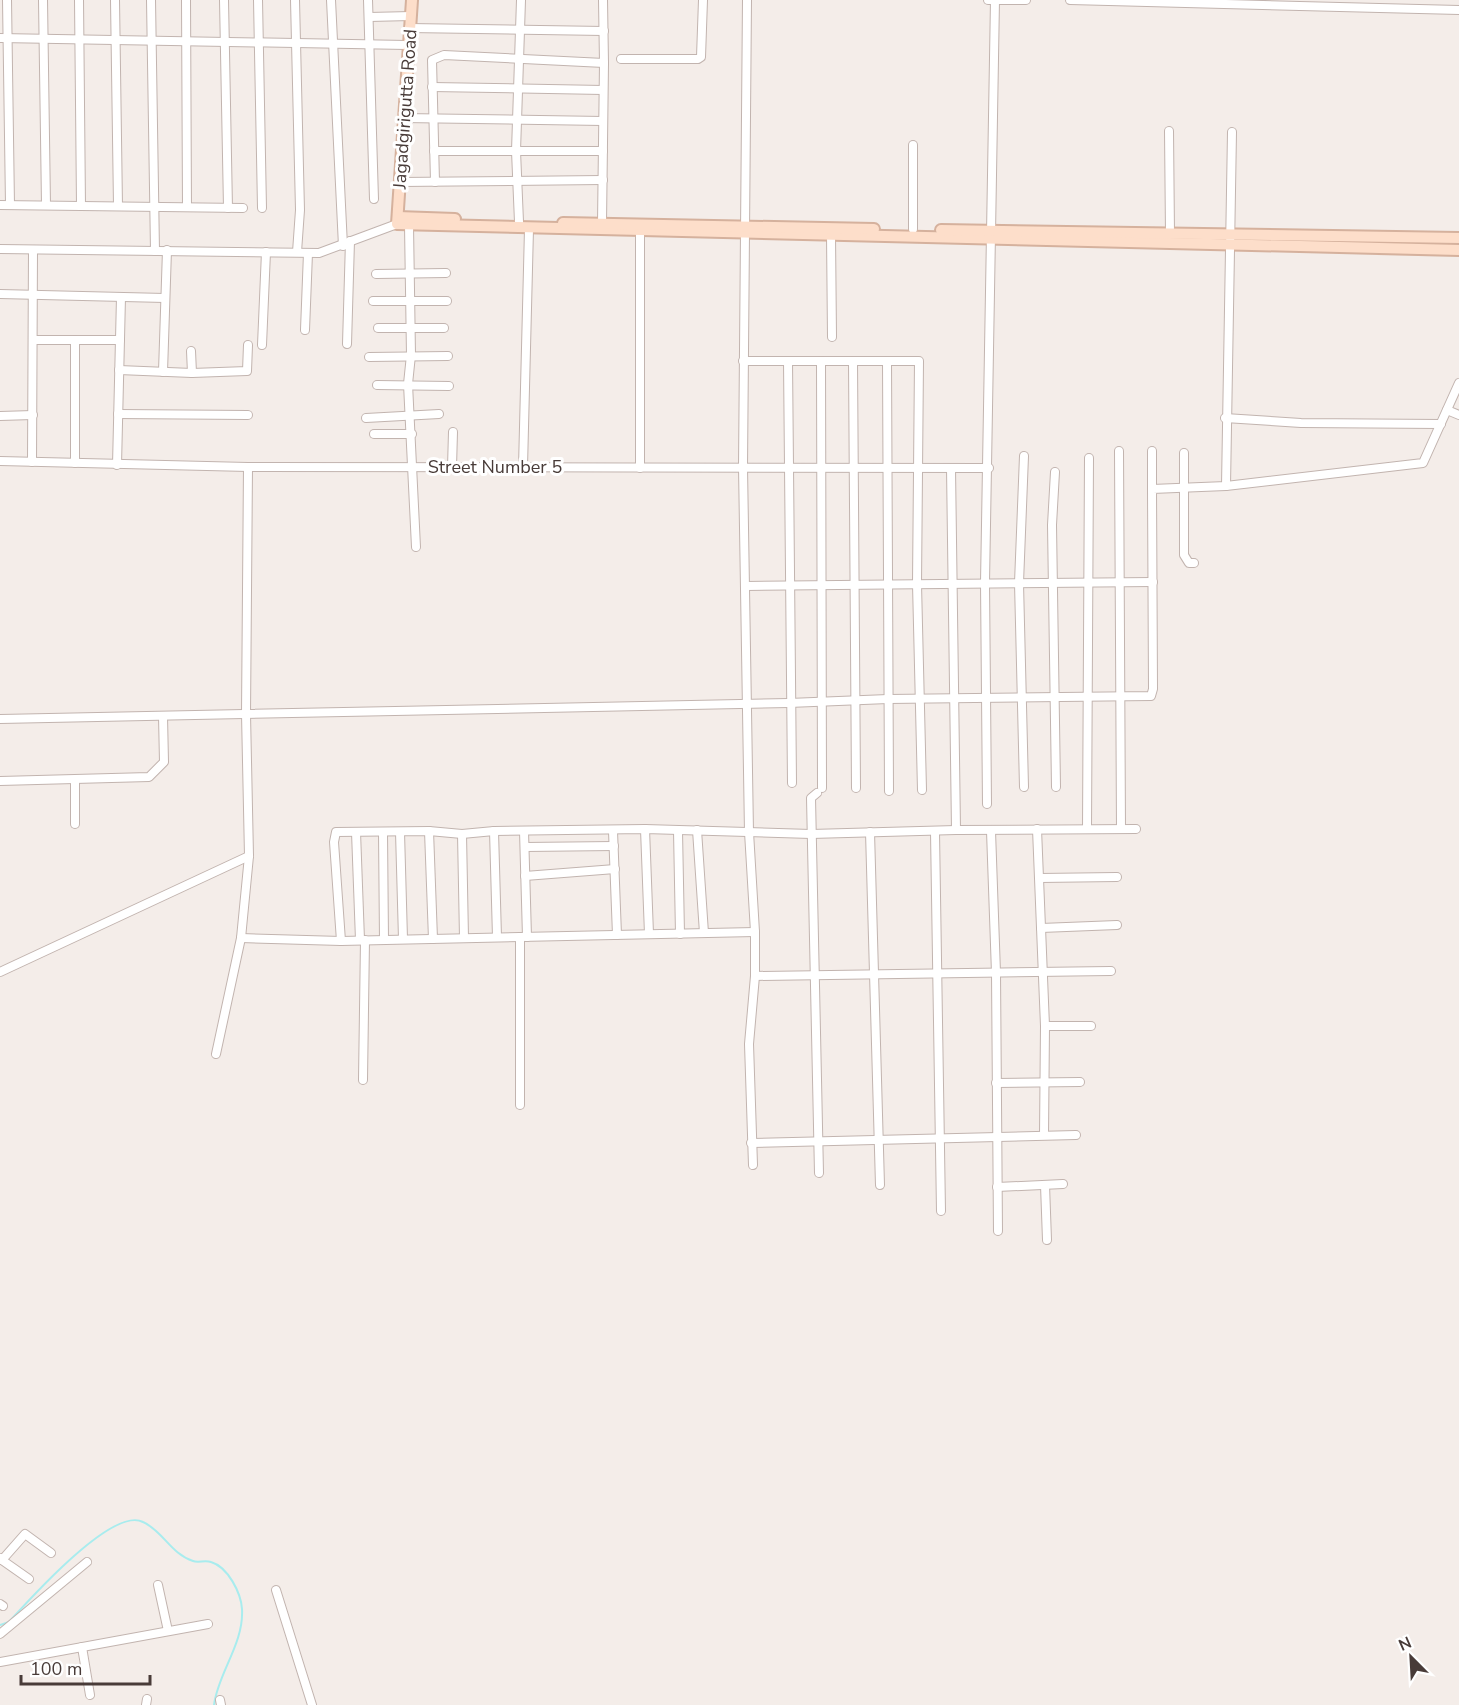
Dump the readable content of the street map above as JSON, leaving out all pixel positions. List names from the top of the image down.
{
  "streets": {
    "street": ["Jagadgirigutta Road", "Street Number 5"]
  },
  "scale_bar": "100 m",
  "north": "top left"
}
